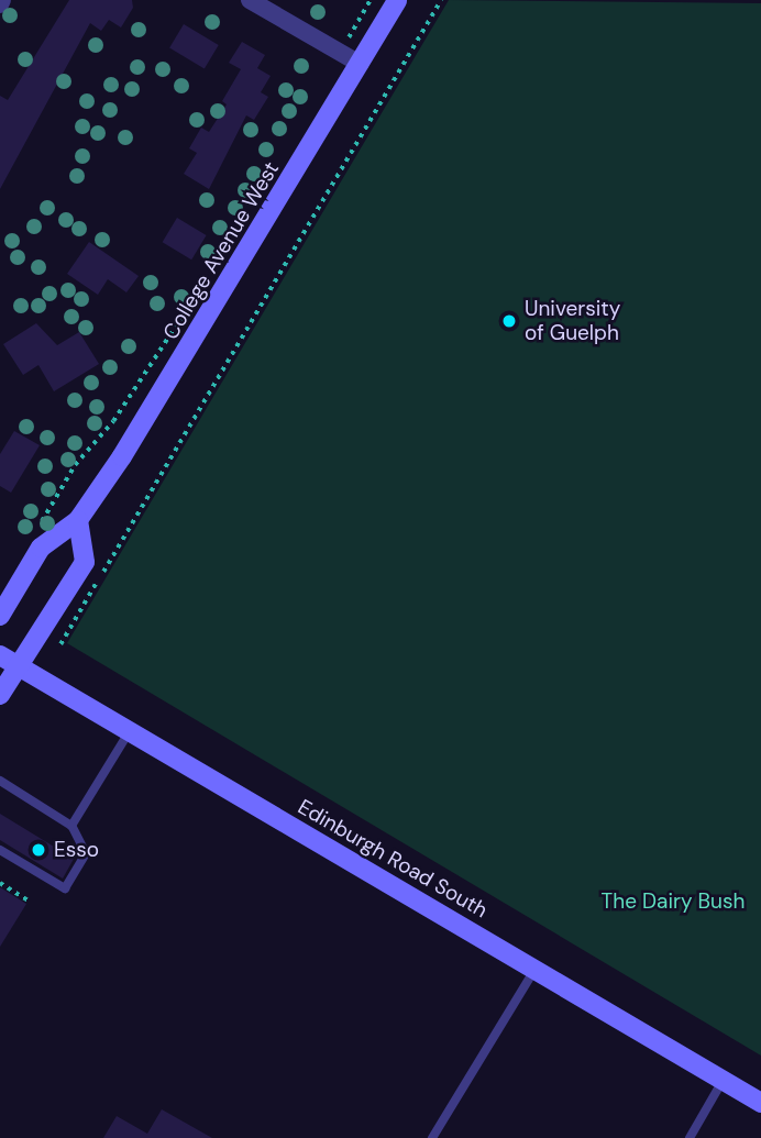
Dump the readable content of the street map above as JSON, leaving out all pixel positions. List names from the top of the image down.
{
  "streets": {
    "main road": ["College Avenue West", "Edinburgh Road South"]
  },
  "parks": ["The Dairy Bush"],
  "places": ["University of Guelph", "Esso"]
}
